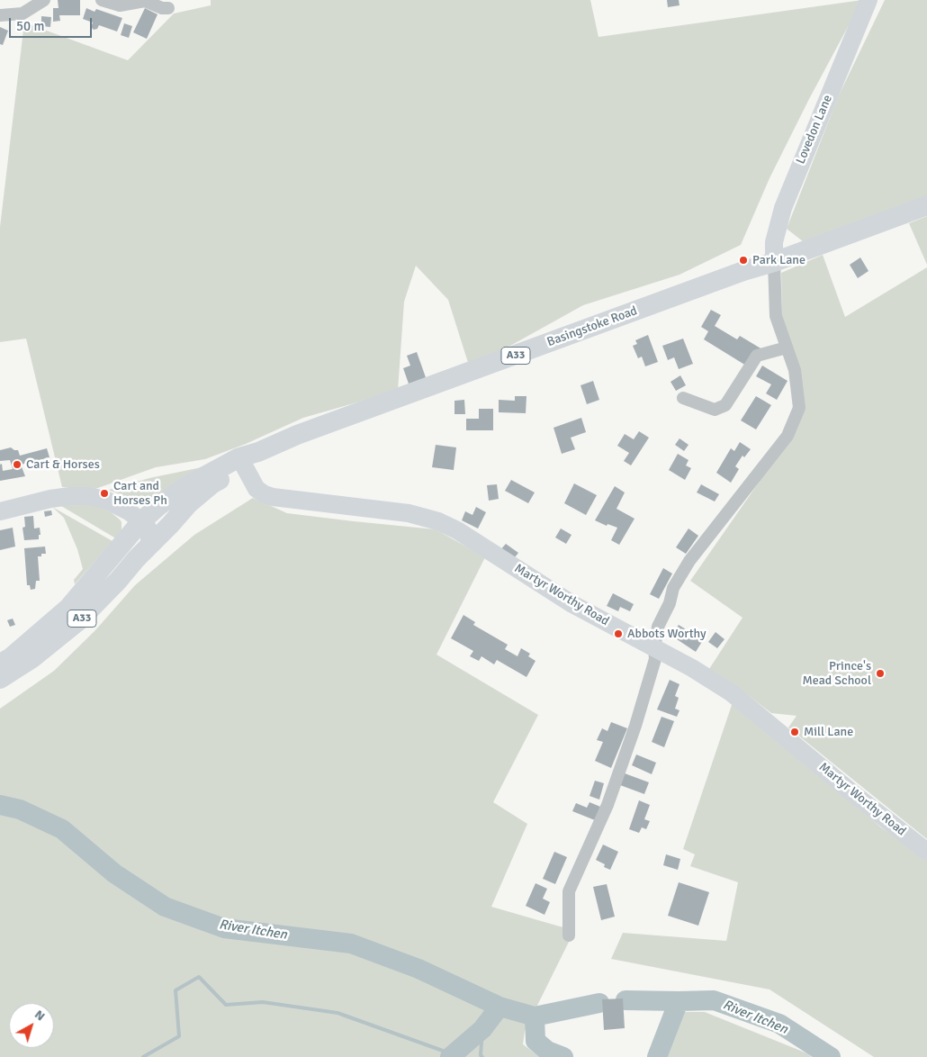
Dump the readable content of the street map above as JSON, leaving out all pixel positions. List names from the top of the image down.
{
  "streets": {
    "main road": [
      "Lovedon Lane",
      "Basingstoke Road",
      "A33",
      "Martyr Worthy Road"
    ]
  },
  "crossings": [
    ["Lovedon Lane", "Basingstoke Road"],
    ["Basingstoke Road", "A33"],
    ["Basingstoke Road", "Martyr Worthy Road"]
  ],
  "water": ["River Itchen"],
  "places": [
    "Park Lane",
    "Cart & Horses",
    "Cart and Horses Ph",
    "Abbots Worthy",
    "Prince's Mead School",
    "Mill Lane"
  ],
  "scale_bar": "50 m",
  "north": "top right"
}
